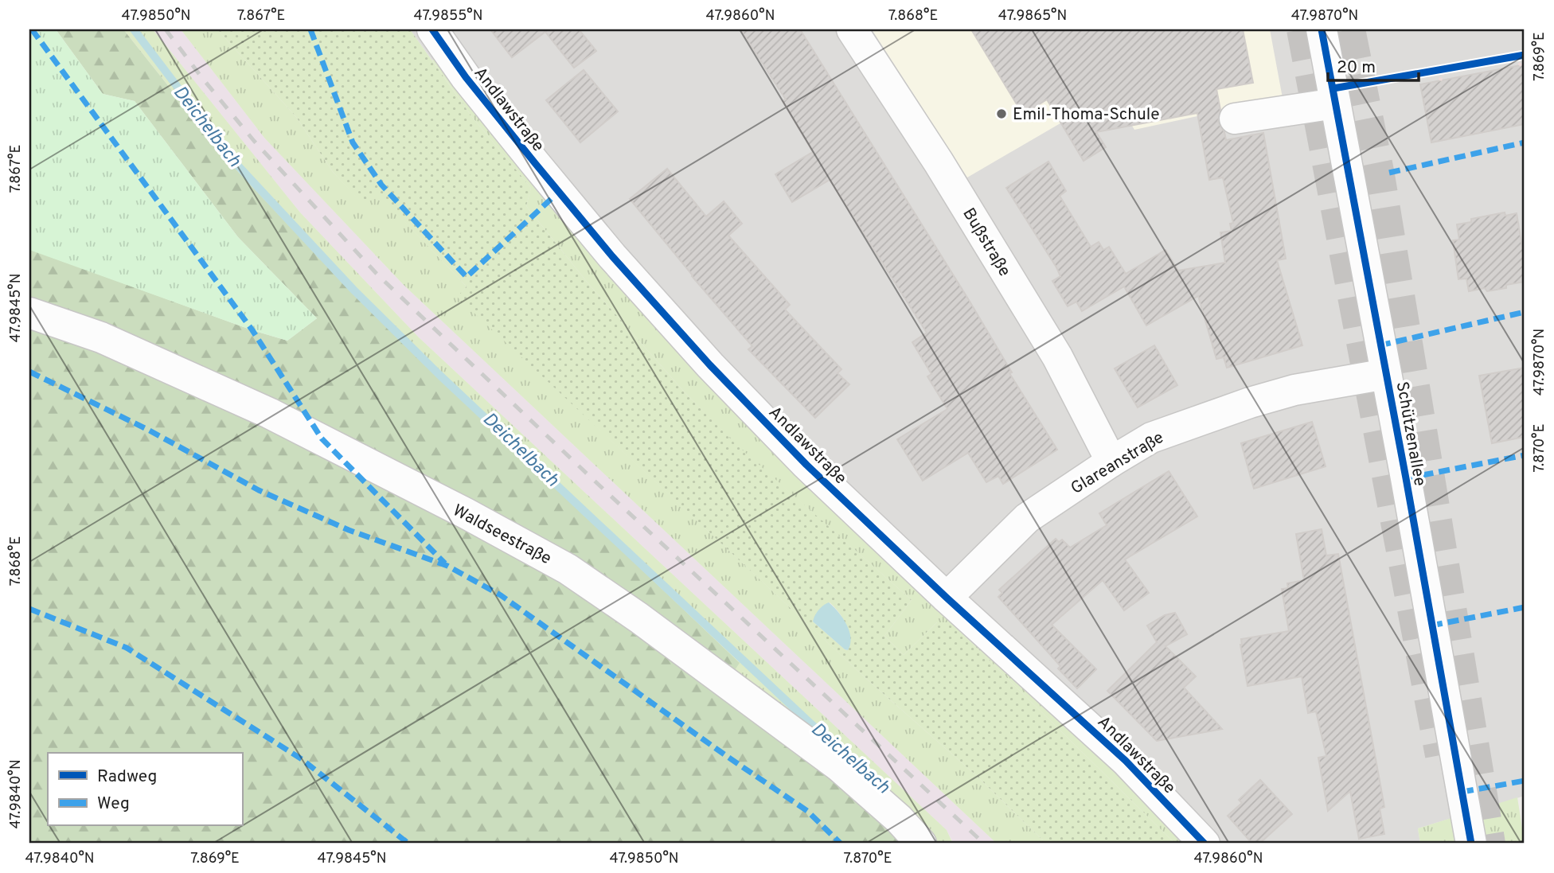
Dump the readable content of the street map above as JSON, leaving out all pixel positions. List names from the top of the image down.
{
  "streets": {
    "street": [
      "Andlawstraße",
      "Bußstraße",
      "Schützenallee",
      "Glareanstraße",
      "Waldseestraße"
    ]
  },
  "crossings": [
    ["Andlawstraße", "Glareanstraße"],
    ["Bußstraße", "Glareanstraße"],
    ["Schützenallee", "Glareanstraße"]
  ],
  "water": ["Deichelbach"],
  "places": ["Emil-Thoma-Schule"],
  "legend": ["Radweg", "Weg"],
  "scale_bar": "20 m",
  "coordinates": [
    "47.9850°N",
    "7.867°E",
    "47.9855°N",
    "47.9860°N",
    "7.868°E",
    "47.9865°N",
    "47.9870°N",
    "7.869°E",
    "47.9845°N",
    "7.870°E",
    "47.9840°N"
  ]
}
